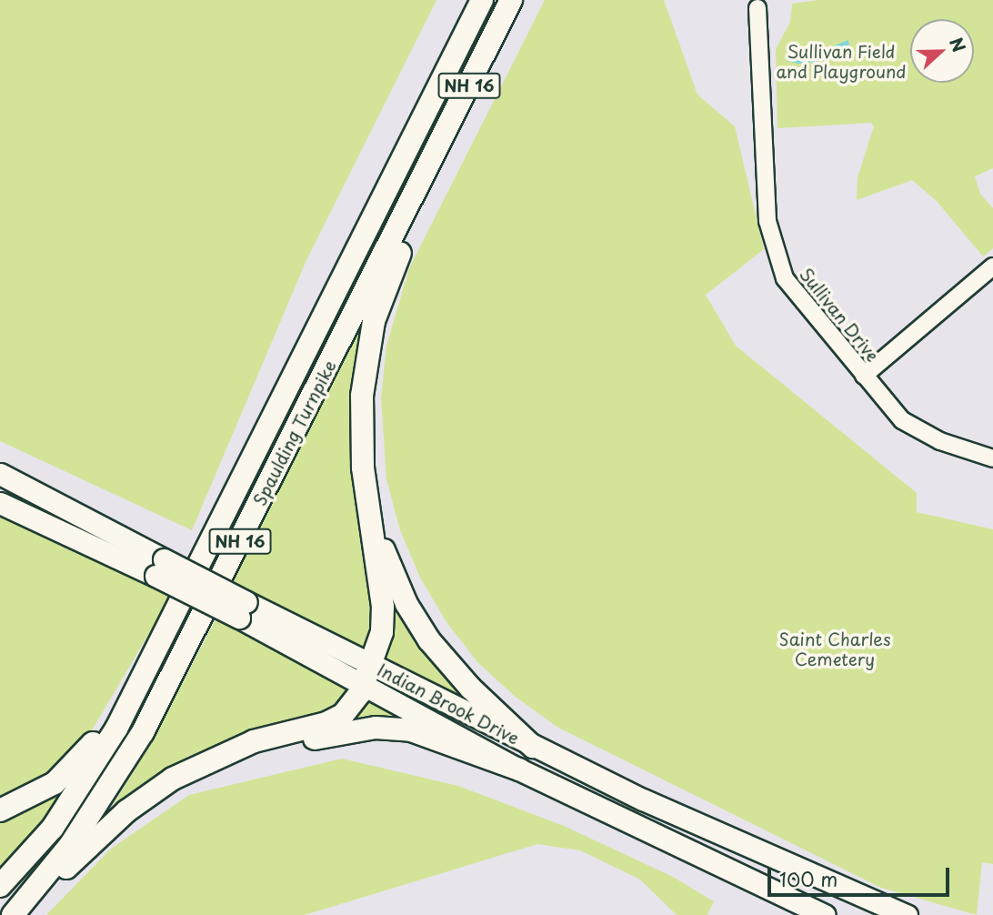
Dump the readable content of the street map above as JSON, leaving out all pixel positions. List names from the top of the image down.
{
  "streets": {
    "highway": ["NH 16", "Spaulding Turnpike"],
    "main road": ["Indian Brook Drive"],
    "street": ["Sullivan Drive"]
  },
  "parks": ["Sullivan Field and Playground", "Saint Charles Cemetery"],
  "scale_bar": "100 m",
  "north": "right"
}
